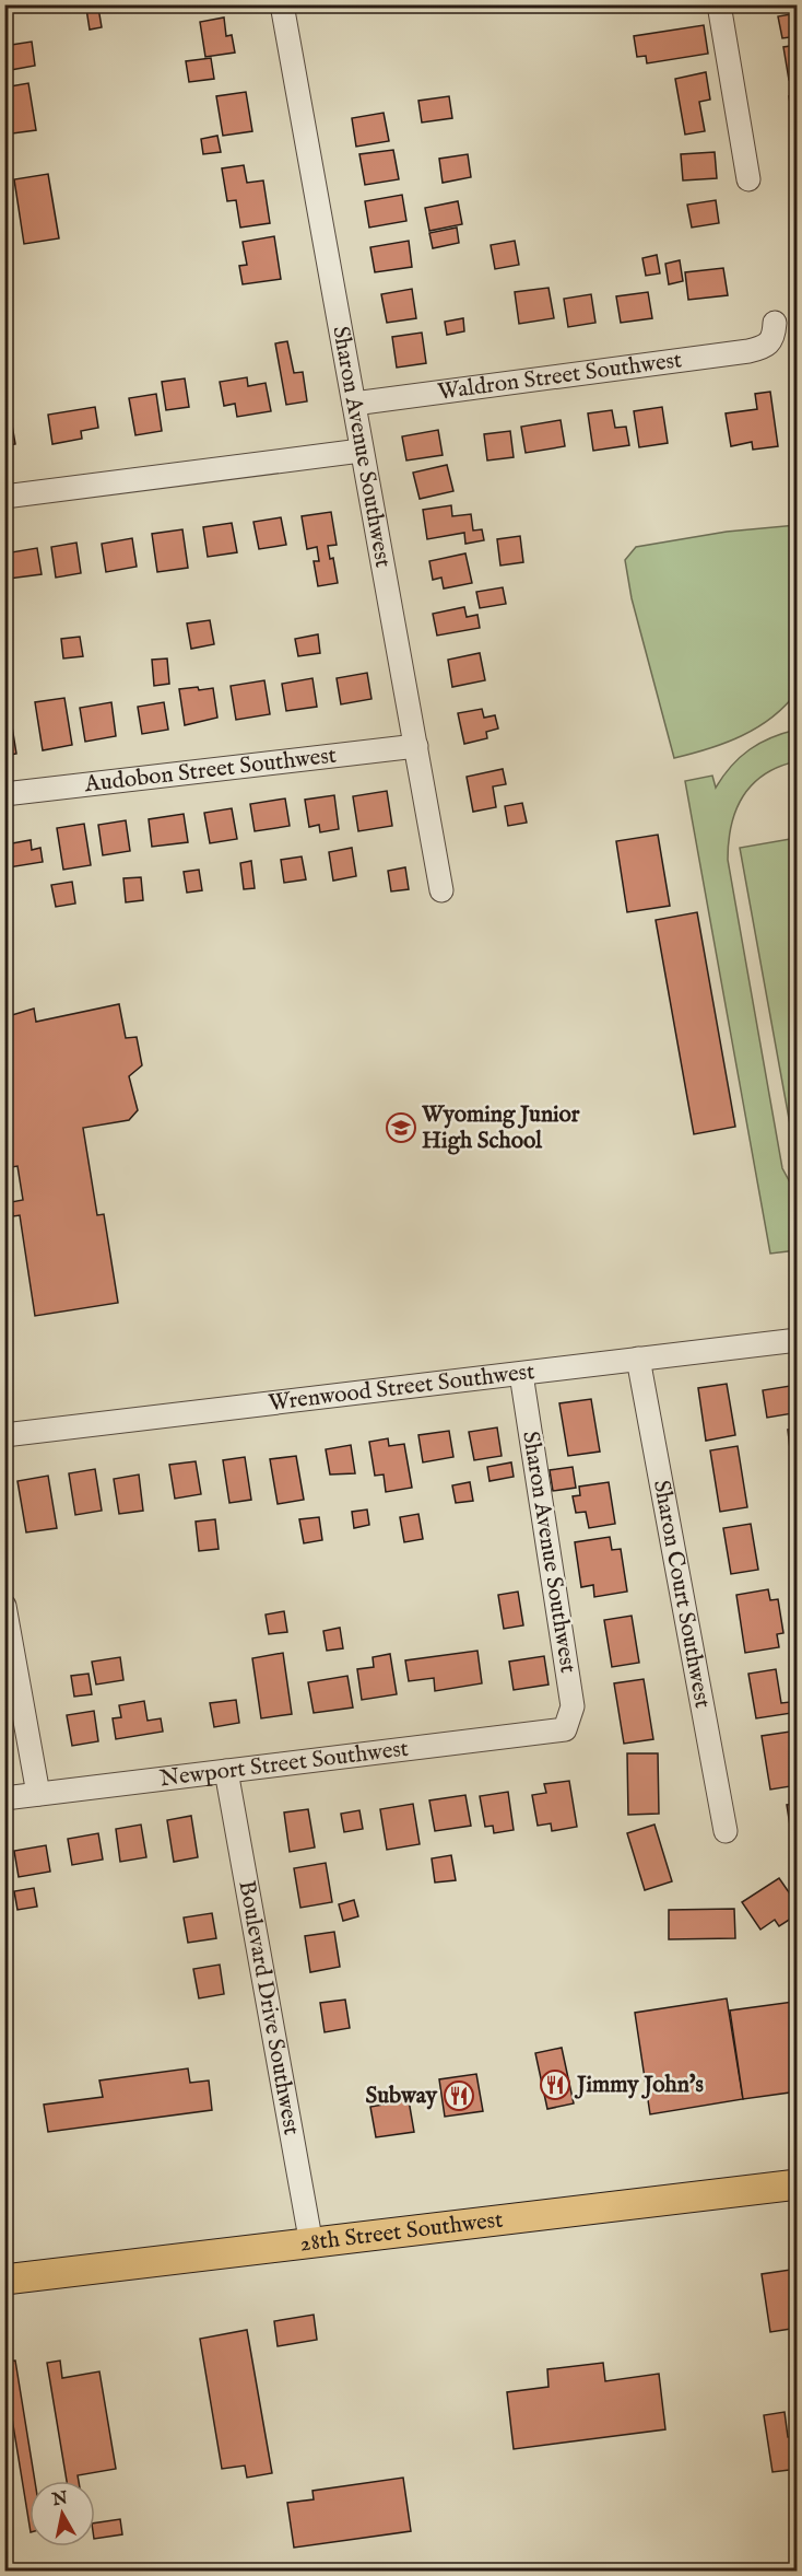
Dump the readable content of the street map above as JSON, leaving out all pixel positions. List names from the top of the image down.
{
  "streets": {
    "main road": ["28th Street Southwest"],
    "street": [
      "Waldron Street Southwest",
      "Sharon Avenue Southwest",
      "Audobon Street Southwest",
      "Wrenwood Street Southwest",
      "Sharon Court Southwest",
      "Newport Street Southwest",
      "Boulevard Drive Southwest"
    ]
  },
  "crossings": [
    ["Waldron Street Southwest", "Sharon Avenue Southwest"],
    ["Sharon Avenue Southwest", "Audobon Street Southwest"],
    ["Sharon Avenue Southwest", "Wrenwood Street Southwest"],
    ["Sharon Avenue Southwest", "Newport Street Southwest"],
    ["Wrenwood Street Southwest", "Sharon Court Southwest"],
    ["Newport Street Southwest", "Boulevard Drive Southwest"],
    ["Boulevard Drive Southwest", "28th Street Southwest"]
  ],
  "places": {
    "school or university": ["Wyoming Junior High School"],
    "restaurant": ["Jimmy John's", "Subway"]
  },
  "north": "top"
}
